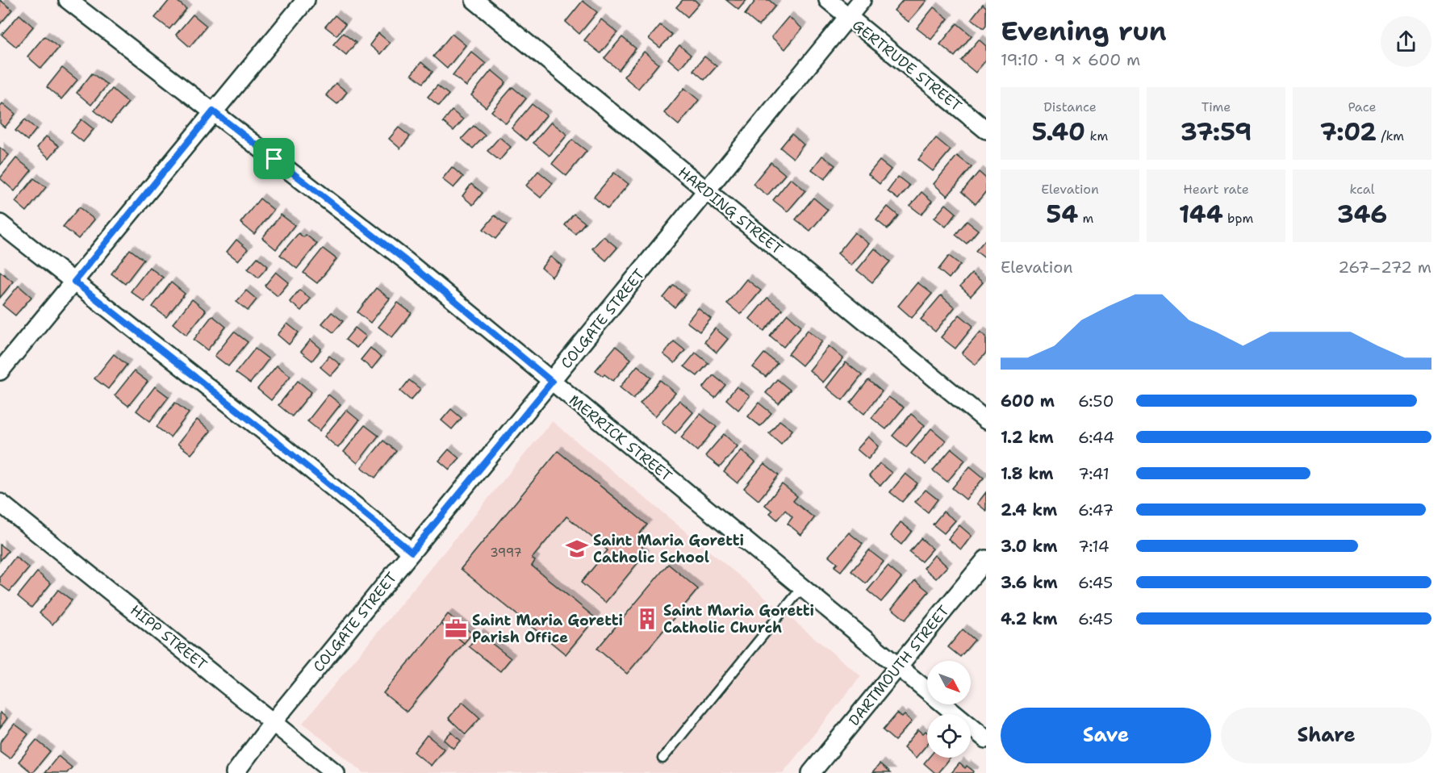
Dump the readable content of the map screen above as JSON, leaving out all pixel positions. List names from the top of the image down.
{
  "streets": {
    "street": [
      "GERTRUDE STREET",
      "HARDING STREET",
      "COLGATE STREET",
      "MERRICK STREET",
      "HIPP STREET",
      "DARTMOUTH STREET"
    ]
  },
  "crossings": [
    ["GERTRUDE STREET", "COLGATE STREET"],
    ["HARDING STREET", "COLGATE STREET"],
    ["COLGATE STREET", "MERRICK STREET"],
    ["COLGATE STREET", "HIPP STREET"],
    ["MERRICK STREET", "DARTMOUTH STREET"]
  ],
  "places": {
    "school or university": ["Saint Maria Goretti Catholic School"],
    "building": ["Saint Maria Goretti Catholic Church"],
    "office": ["Saint Maria Goretti Parish Office"]
  },
  "house_numbers": ["3997"],
  "north": "bottom right",
  "page": {
    "heading": ["Evening run", "19:10 · 9 × 600 m"],
    "stats": [
      ["Distance", "5.40 km"],
      ["Time", "37:59"],
      ["Pace", "7:02 /km"],
      ["Elevation", "54 m"],
      ["Heart rate", "144 bpm"],
      ["kcal", "346"]
    ],
    "chart": ["Elevation", "267–272 m"],
    "list": [
      {
        "name": "600 m",
        "note": "6:50"
      },
      {
        "name": "1.2 km",
        "note": "6:44"
      },
      {
        "name": "1.8 km",
        "note": "7:41"
      },
      {
        "name": "2.4 km",
        "note": "6:47"
      },
      {
        "name": "3.0 km",
        "note": "7:14"
      },
      {
        "name": "3.6 km",
        "note": "6:45"
      },
      {
        "name": "4.2 km",
        "note": "6:45"
      }
    ],
    "buttons": ["Save", "Share"]
  }
}
